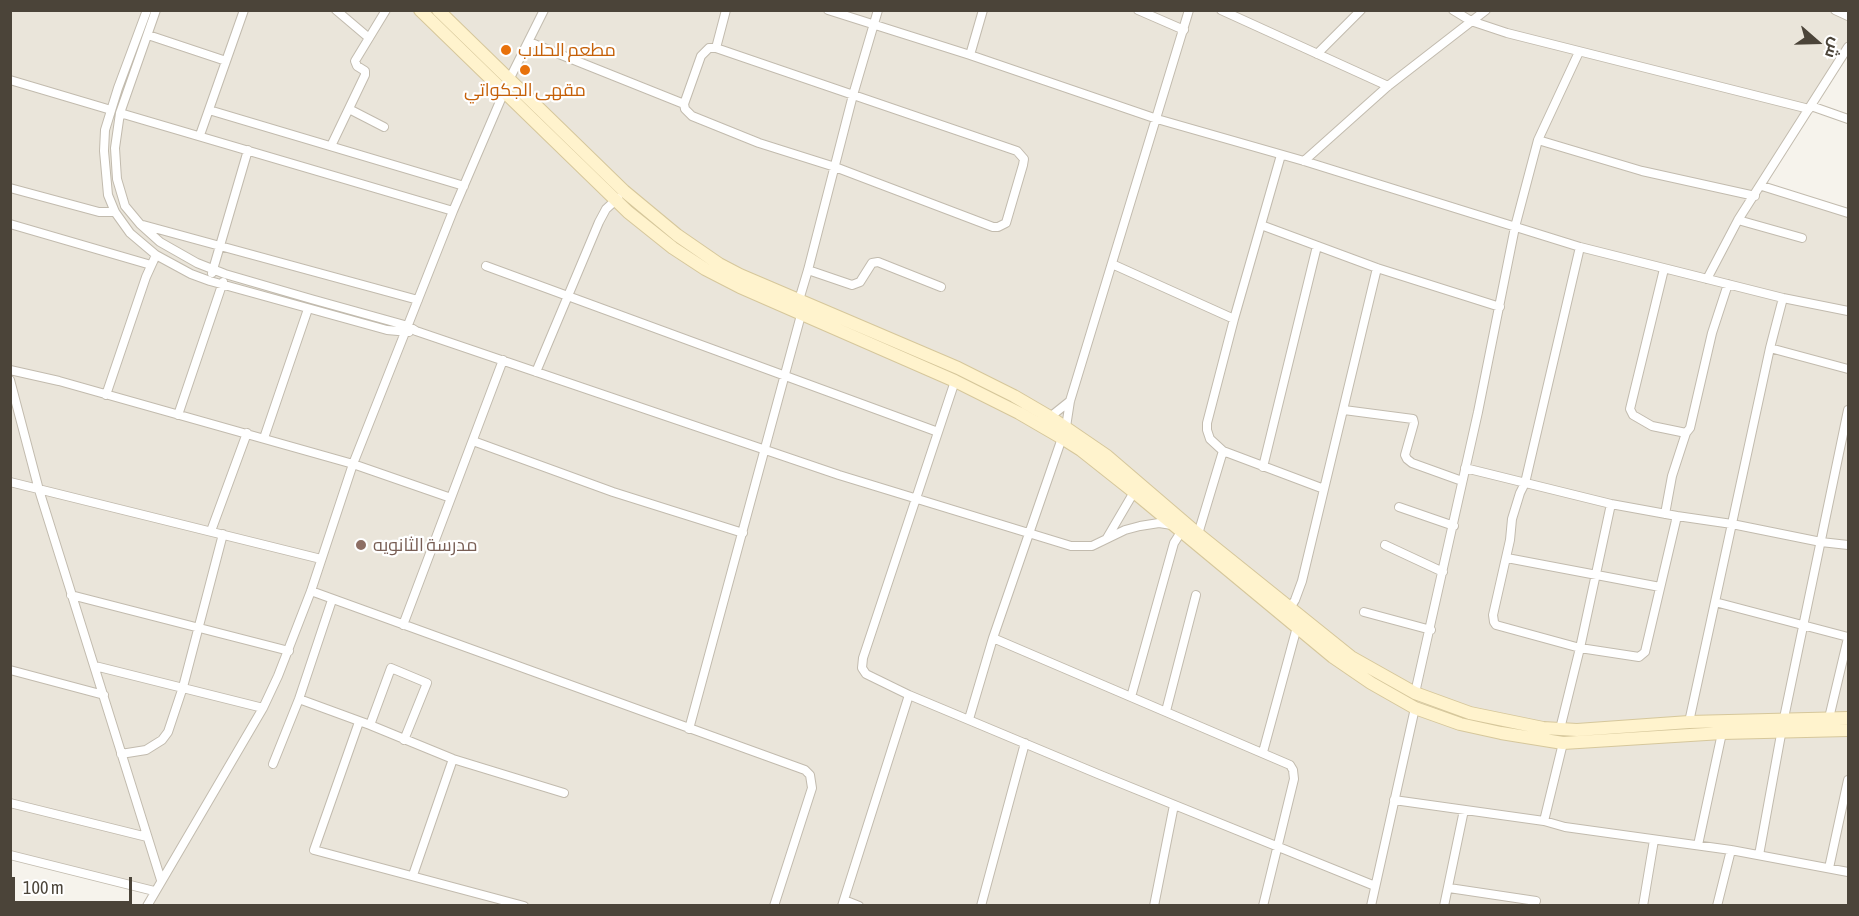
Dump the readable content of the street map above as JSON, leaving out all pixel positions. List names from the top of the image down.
{
  "places": ["مطعم الحلاب", "مقهى الجكواتي", "مدرسة الثانويه"],
  "scale_bar": "100 m",
  "north": "right"
}
